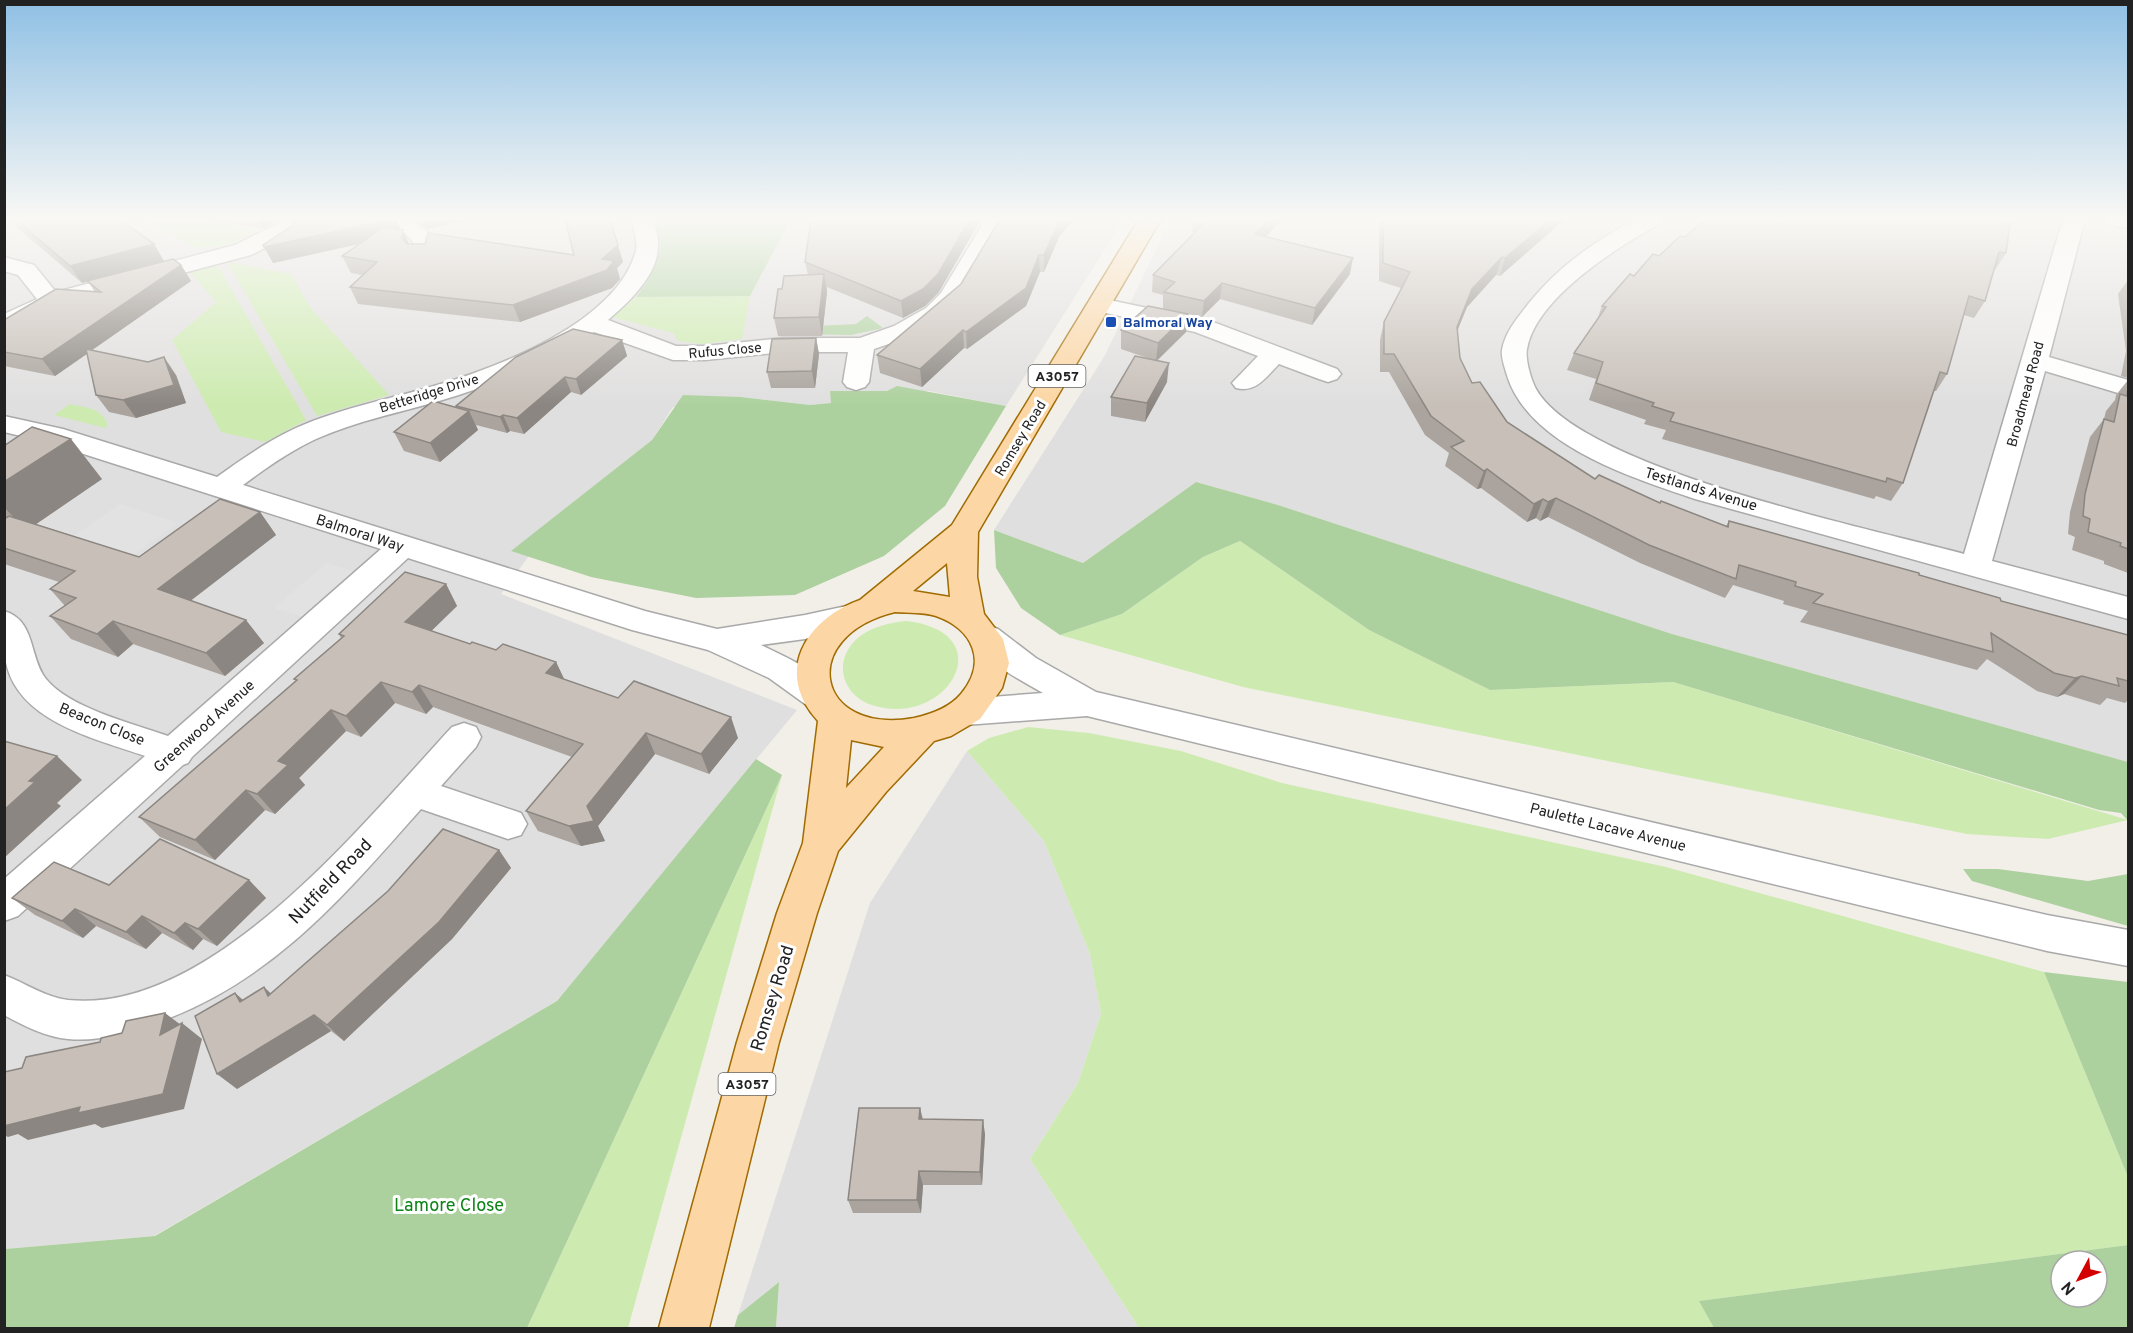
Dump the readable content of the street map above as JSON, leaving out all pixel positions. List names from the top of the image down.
{
  "streets": {
    "main road": ["A3057", "Romsey Road"],
    "street": [
      "Rufus Close",
      "Betteridge Drive",
      "Broadmead Road",
      "Testlands Avenue",
      "Balmoral Way",
      "Beacon Close",
      "Greenwood Avenue",
      "Paulette Lacave Avenue",
      "Nutfield Road"
    ]
  },
  "crossings": [
    ["Rufus Close", "Betteridge Drive"],
    ["Betteridge Drive", "Balmoral Way"],
    ["Broadmead Road", "Testlands Avenue"],
    ["Romsey Road", "Balmoral Way"],
    ["Romsey Road", "Paulette Lacave Avenue"],
    ["Balmoral Way", "Greenwood Avenue"],
    ["Balmoral Way", "Paulette Lacave Avenue"],
    ["Beacon Close", "Greenwood Avenue"]
  ],
  "parks": ["Lamore Close"],
  "places": {
    "transit": ["Balmoral Way"]
  },
  "north": "bottom left"
}
